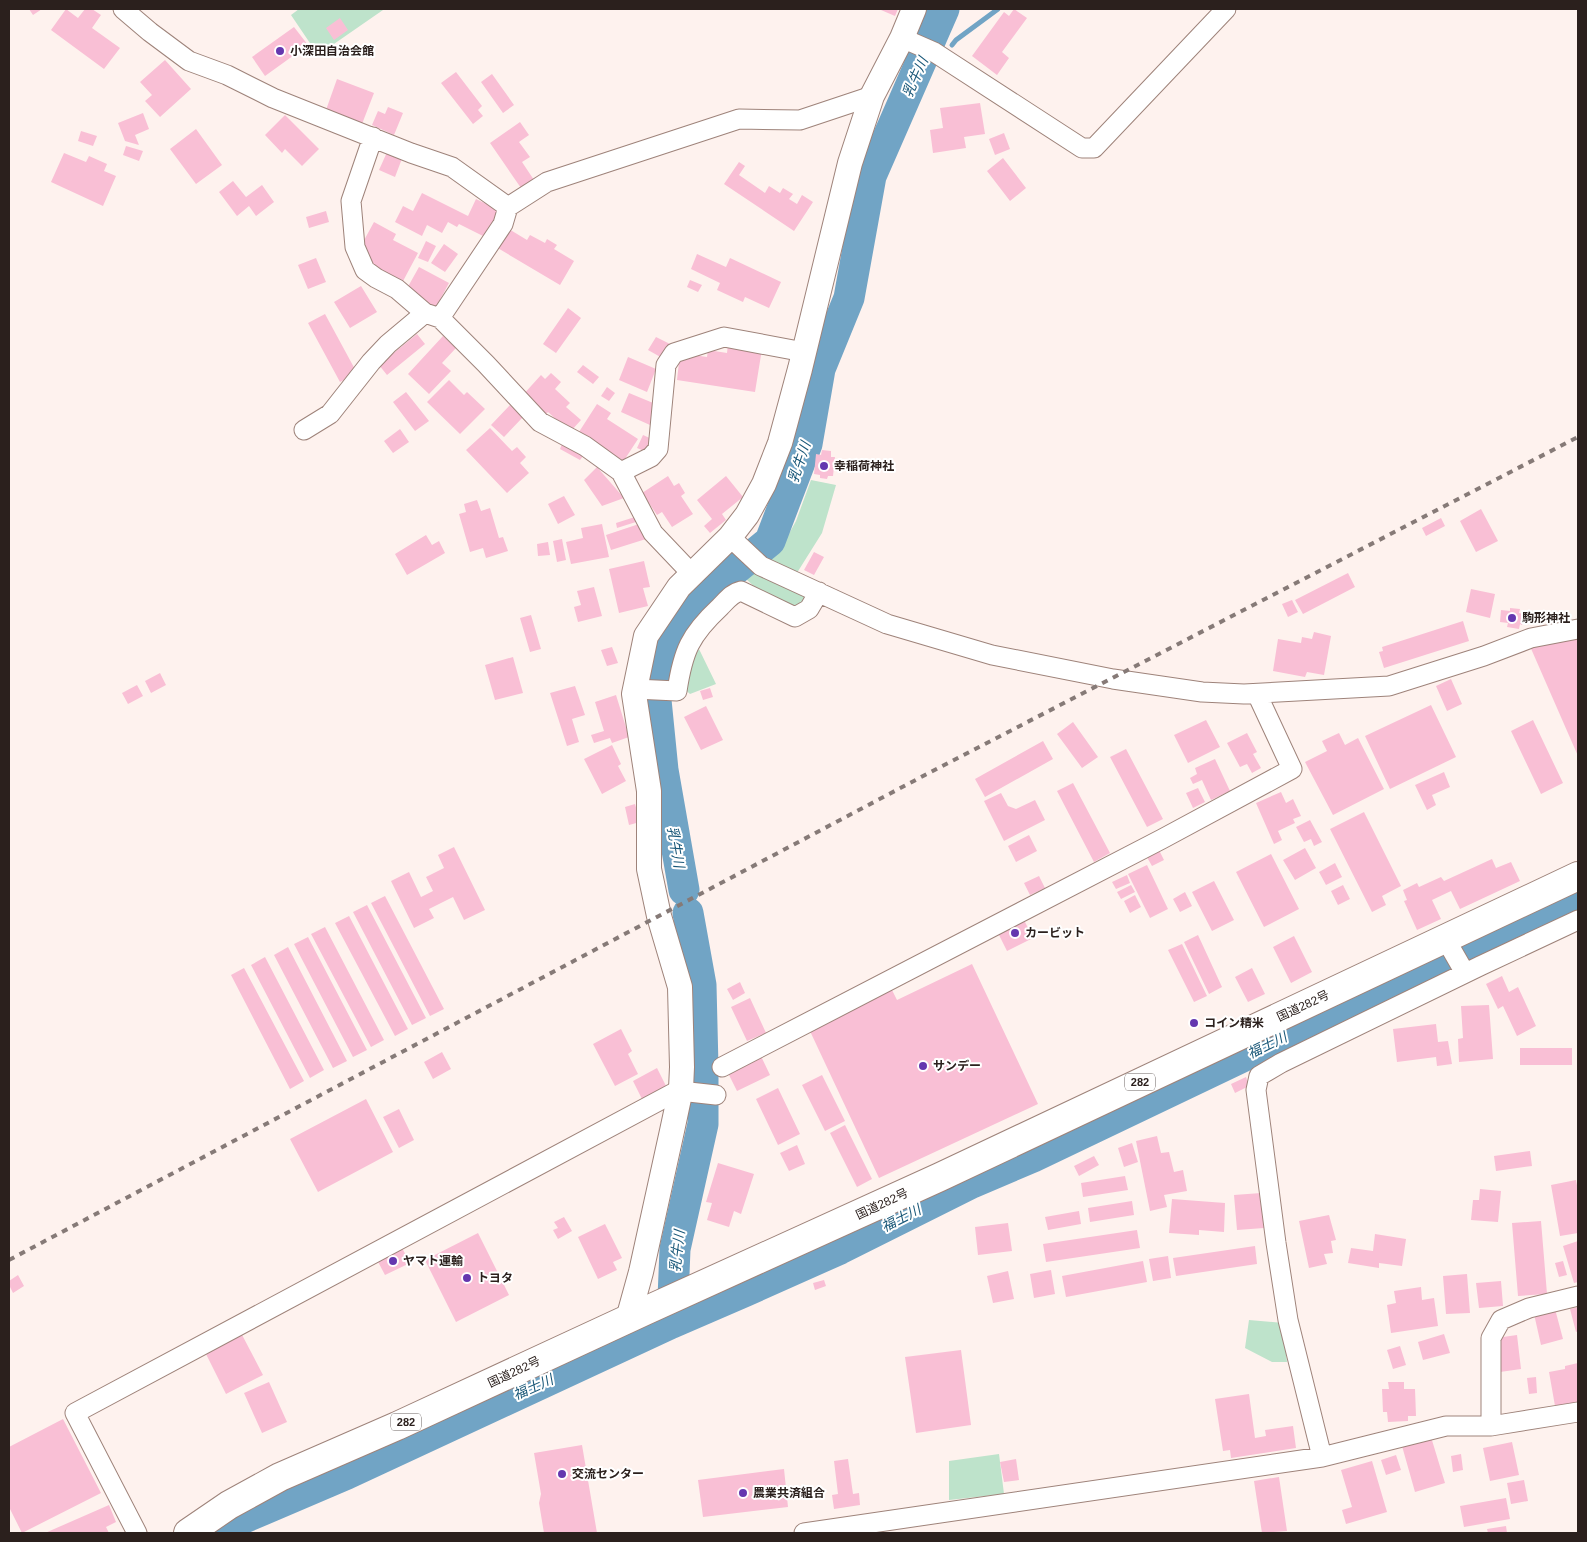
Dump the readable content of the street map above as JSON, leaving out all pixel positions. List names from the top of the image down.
{
  "streets": {
    "highway": ["国道282号", "282"]
  },
  "water": ["乳牛川", "福士川"],
  "places": [
    "小深田自治会館",
    "幸稲荷神社",
    "駒形神社",
    "カービット",
    "コイン精米",
    "サンデー",
    "ヤマト運輸",
    "トヨタ",
    "交流センター",
    "農業共済組合"
  ]
}
